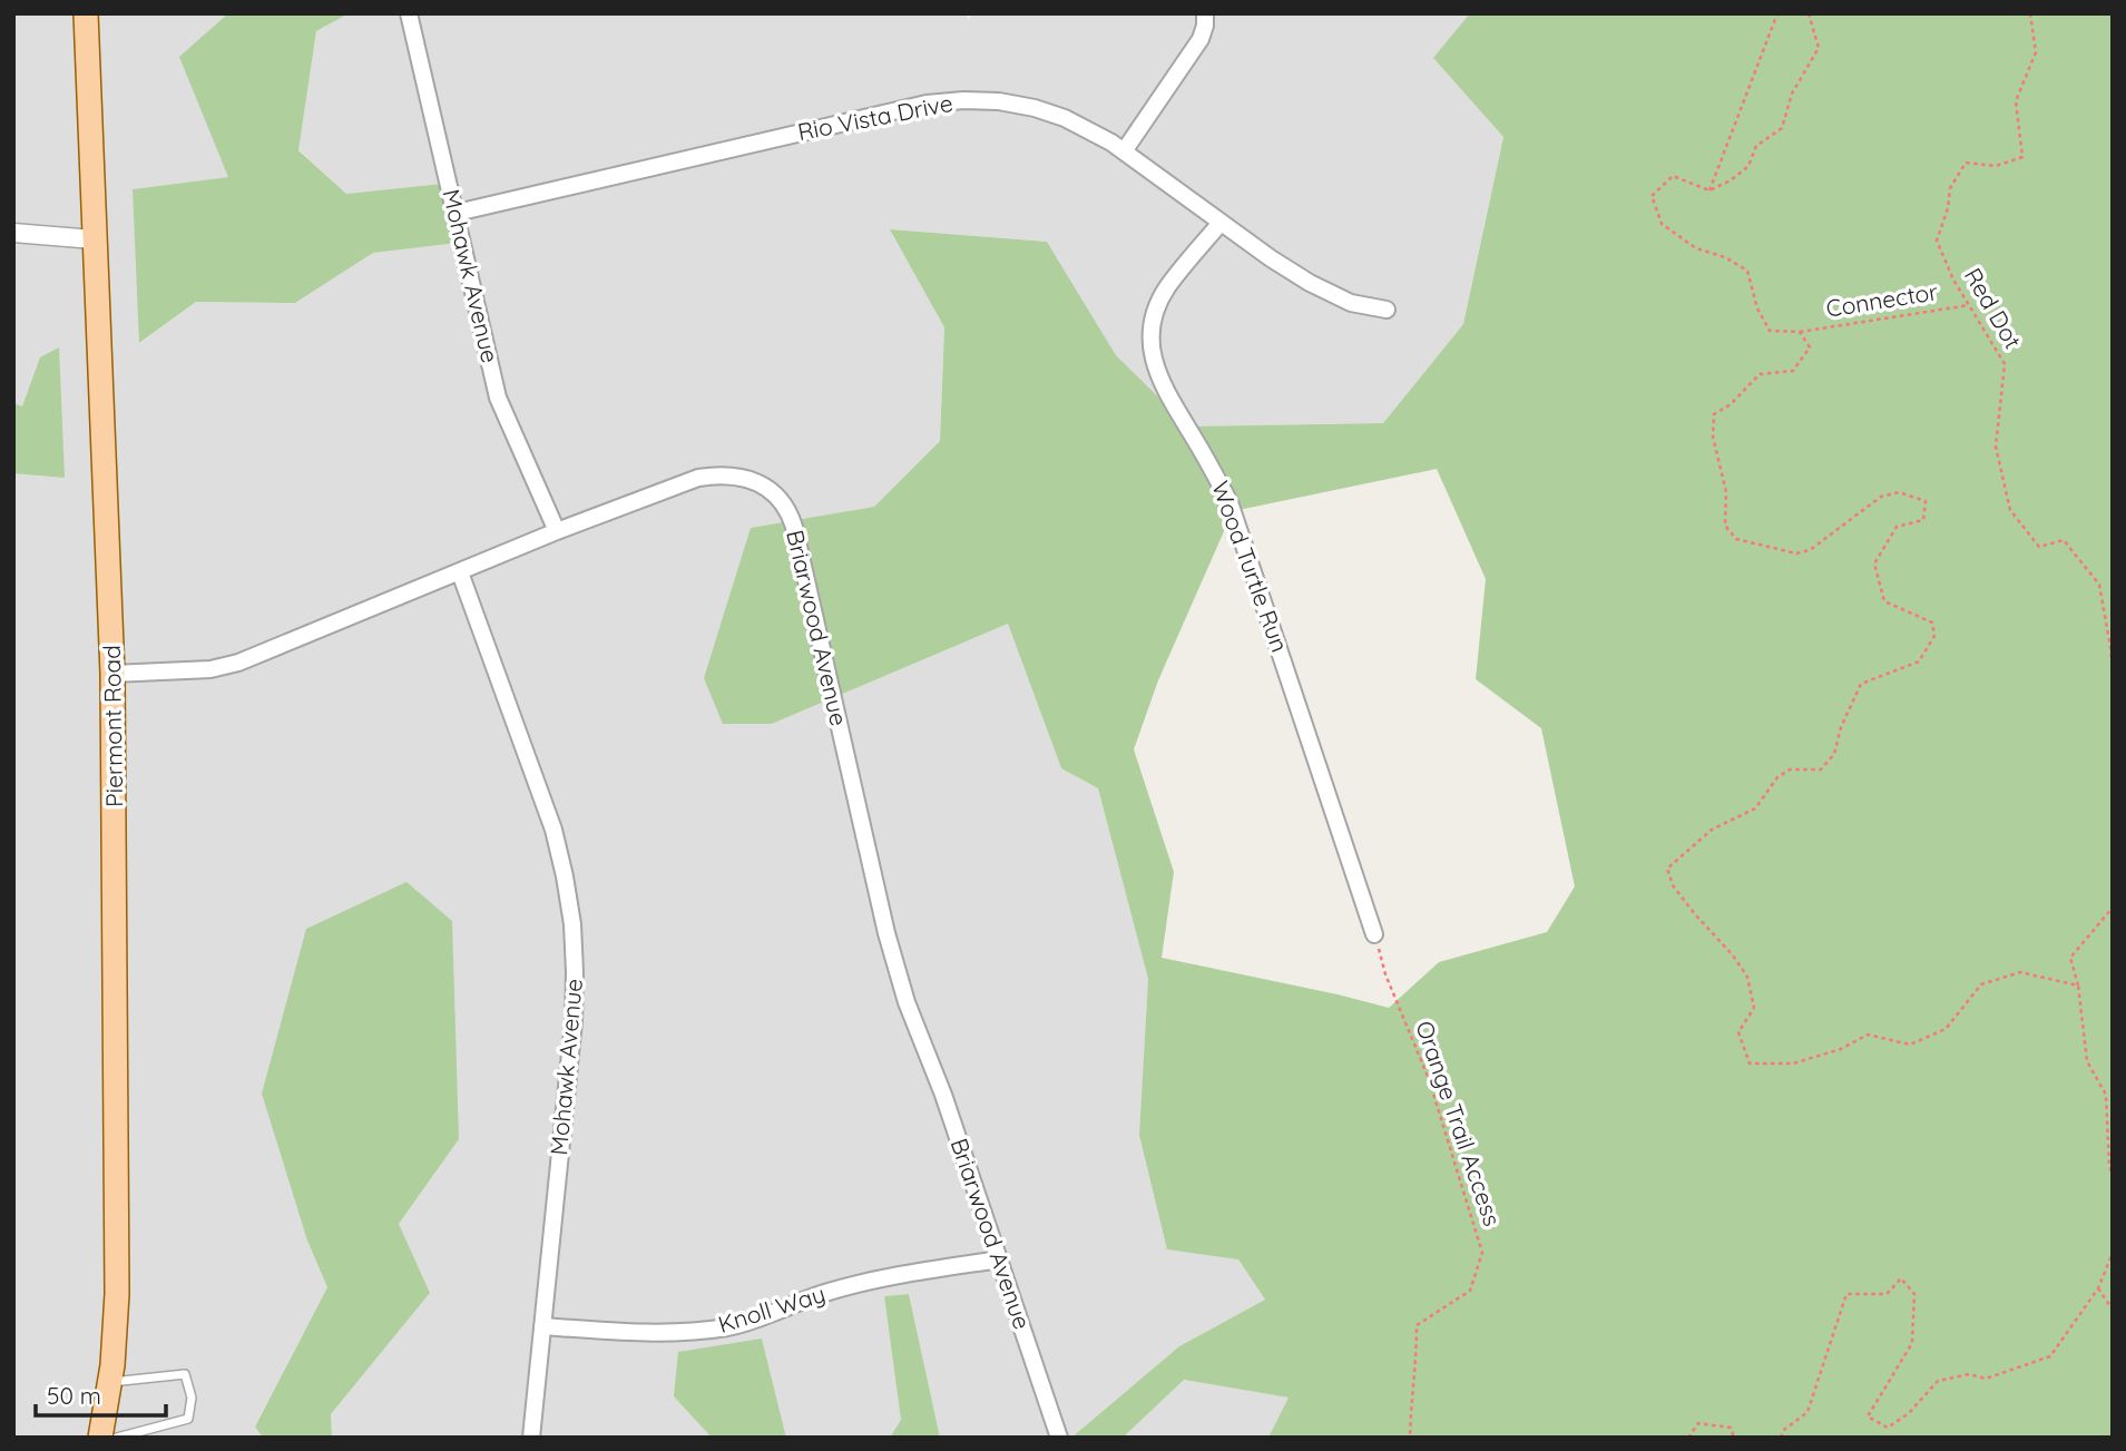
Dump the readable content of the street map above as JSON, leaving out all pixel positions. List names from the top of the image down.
{
  "streets": {
    "main road": ["Piermont Road"],
    "street": [
      "Rio Vista Drive",
      "Mohawk Avenue",
      "Wood Turtle Run",
      "Briarwood Avenue",
      "Knoll Way"
    ],
    "path": ["Connector", "Red Dot", "Orange Trail Access"]
  },
  "crossings": [
    ["Rio Vista Drive", "Mohawk Avenue"],
    ["Rio Vista Drive", "Wood Turtle Run"],
    ["Mohawk Avenue", "Briarwood Avenue"],
    ["Mohawk Avenue", "Knoll Way"],
    ["Connector", "Red Dot"],
    ["Wood Turtle Run", "Orange Trail Access"],
    ["Briarwood Avenue", "Piermont Road"],
    ["Briarwood Avenue", "Knoll Way"]
  ],
  "scale_bar": "50 m"
}
